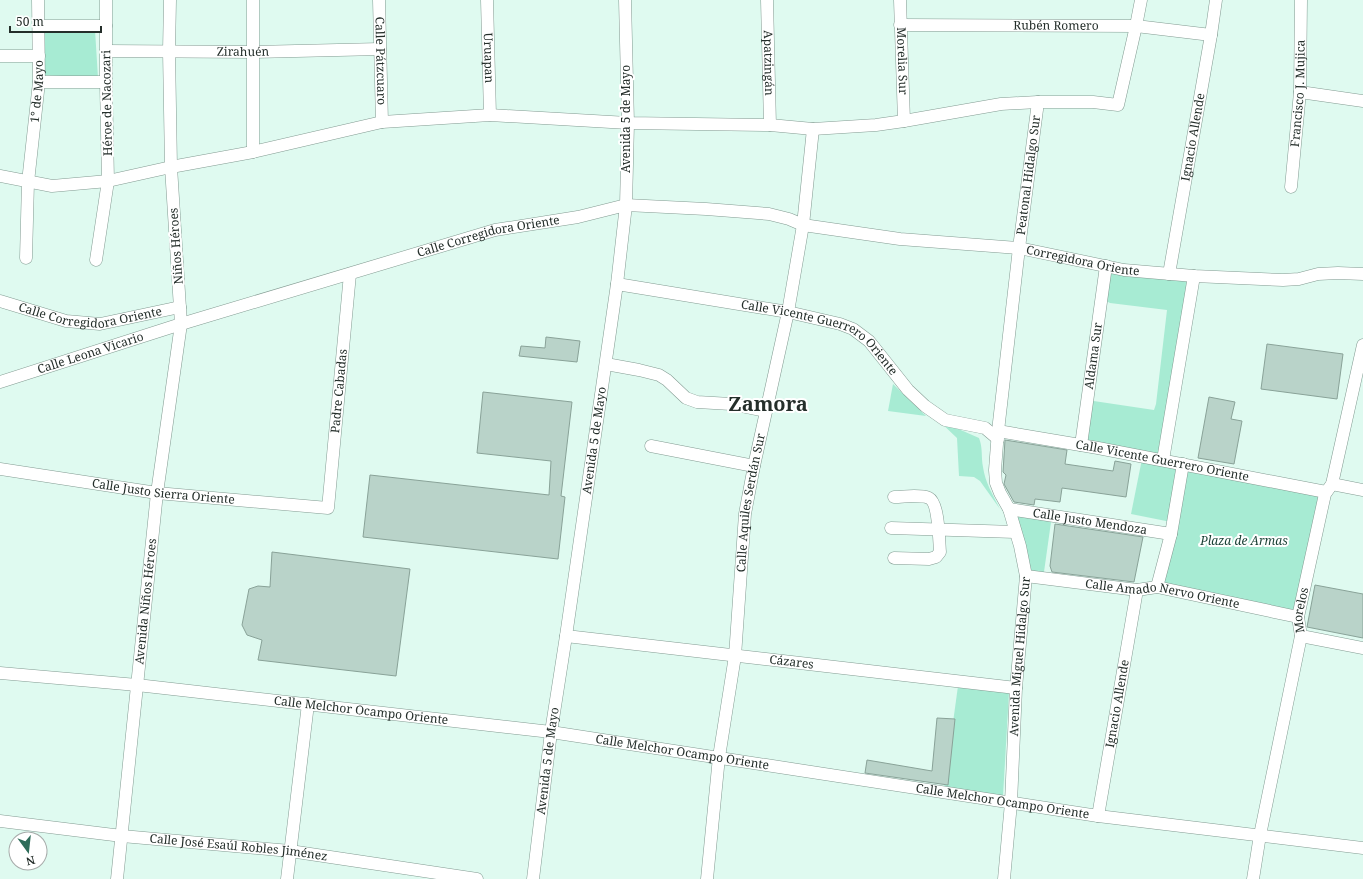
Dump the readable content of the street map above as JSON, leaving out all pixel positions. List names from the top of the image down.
{
  "streets": {
    "street": [
      "Rubén Romero",
      "Zirahuén",
      "Uruapan",
      "Calle Pátzcuaro",
      "Morelia Sur",
      "Apatzingán",
      "1° de Mayo",
      "Francisco J. Mujica",
      "Héroe de Nacozari",
      "Avenida 5 de Mayo",
      "Ignacio Allende",
      "Peatonal Hidalgo Sur",
      "Calle Corregidora Oriente",
      "Niños Héroes",
      "Corregidora Oriente",
      "Calle Vicente Guerrero Oriente",
      "Calle Leona Vicario",
      "Aldama Sur",
      "Padre Cabadas",
      "Calle Justo Sierra Oriente",
      "Calle Aquiles Serdán Sur",
      "Calle Justo Mendoza",
      "Calle Amado Nervo Oriente",
      "Avenida Niños Héroes",
      "Morelos",
      "Avenida Miguel Hidalgo Sur",
      "Cázares",
      "Calle Melchor Ocampo Oriente",
      "Calle José Esaúl Robles Jiménez"
    ]
  },
  "crossings": [
    ["Rubén Romero", "Morelia Sur"],
    ["Rubén Romero", "Ignacio Allende"],
    ["Zirahuén", "Calle Pátzcuaro"],
    ["Zirahuén", "Héroe de Nacozari"],
    ["Zirahuén", "Niños Héroes"],
    ["Avenida 5 de Mayo", "Calle Corregidora Oriente"],
    ["Avenida 5 de Mayo", "Calle Vicente Guerrero Oriente"],
    ["Avenida 5 de Mayo", "Cázares"],
    ["Avenida 5 de Mayo", "Calle Melchor Ocampo Oriente"],
    ["Ignacio Allende", "Corregidora Oriente"],
    ["Ignacio Allende", "Calle Amado Nervo Oriente"],
    ["Ignacio Allende", "Calle Melchor Ocampo Oriente"],
    ["Peatonal Hidalgo Sur", "Corregidora Oriente"],
    ["Peatonal Hidalgo Sur", "Avenida Miguel Hidalgo Sur"],
    ["Calle Corregidora Oriente", "Niños Héroes"],
    ["Calle Corregidora Oriente", "Corregidora Oriente"],
    ["Calle Corregidora Oriente", "Calle Leona Vicario"],
    ["Calle Corregidora Oriente", "Padre Cabadas"],
    ["Calle Corregidora Oriente", "Calle Aquiles Serdán Sur"],
    ["Calle Corregidora Oriente", "Avenida Niños Héroes"],
    ["Niños Héroes", "Calle Leona Vicario"],
    ["Niños Héroes", "Avenida Niños Héroes"],
    ["Corregidora Oriente", "Aldama Sur"],
    ["Corregidora Oriente", "Calle Aquiles Serdán Sur"],
    ["Corregidora Oriente", "Avenida Miguel Hidalgo Sur"],
    ["Calle Vicente Guerrero Oriente", "Aldama Sur"],
    ["Calle Vicente Guerrero Oriente", "Calle Aquiles Serdán Sur"],
    ["Calle Vicente Guerrero Oriente", "Morelos"],
    ["Calle Vicente Guerrero Oriente", "Avenida Miguel Hidalgo Sur"],
    ["Calle Leona Vicario", "Avenida Niños Héroes"],
    ["Padre Cabadas", "Calle Justo Sierra Oriente"],
    ["Calle Justo Sierra Oriente", "Avenida Niños Héroes"],
    ["Calle Aquiles Serdán Sur", "Cázares"],
    ["Calle Aquiles Serdán Sur", "Calle Melchor Ocampo Oriente"],
    ["Calle Justo Mendoza", "Avenida Miguel Hidalgo Sur"],
    ["Calle Amado Nervo Oriente", "Morelos"],
    ["Calle Amado Nervo Oriente", "Avenida Miguel Hidalgo Sur"],
    ["Avenida Niños Héroes", "Calle Melchor Ocampo Oriente"],
    ["Avenida Niños Héroes", "Calle José Esaúl Robles Jiménez"],
    ["Morelos", "Calle Melchor Ocampo Oriente"],
    ["Avenida Miguel Hidalgo Sur", "Cázares"],
    ["Avenida Miguel Hidalgo Sur", "Calle Melchor Ocampo Oriente"]
  ],
  "districts": ["Zamora"],
  "parks": ["Plaza de Armas"],
  "scale_bar": "50 m",
  "north": "bottom"
}
